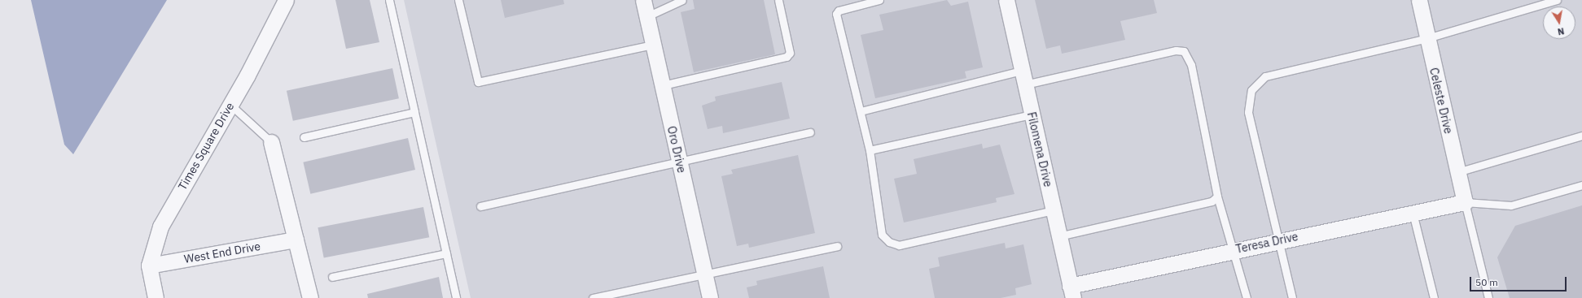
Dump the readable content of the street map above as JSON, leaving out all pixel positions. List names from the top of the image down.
{
  "streets": {
    "street": [
      "Celeste Drive",
      "Times Square Drive",
      "Oro Drive",
      "Filomena Drive",
      "Teresa Drive",
      "West End Drive"
    ]
  },
  "crossings": [
    ["Celeste Drive", "Teresa Drive"],
    ["Times Square Drive", "West End Drive"],
    ["Filomena Drive", "Teresa Drive"]
  ],
  "scale_bar": "50 m",
  "north": "bottom"
}
